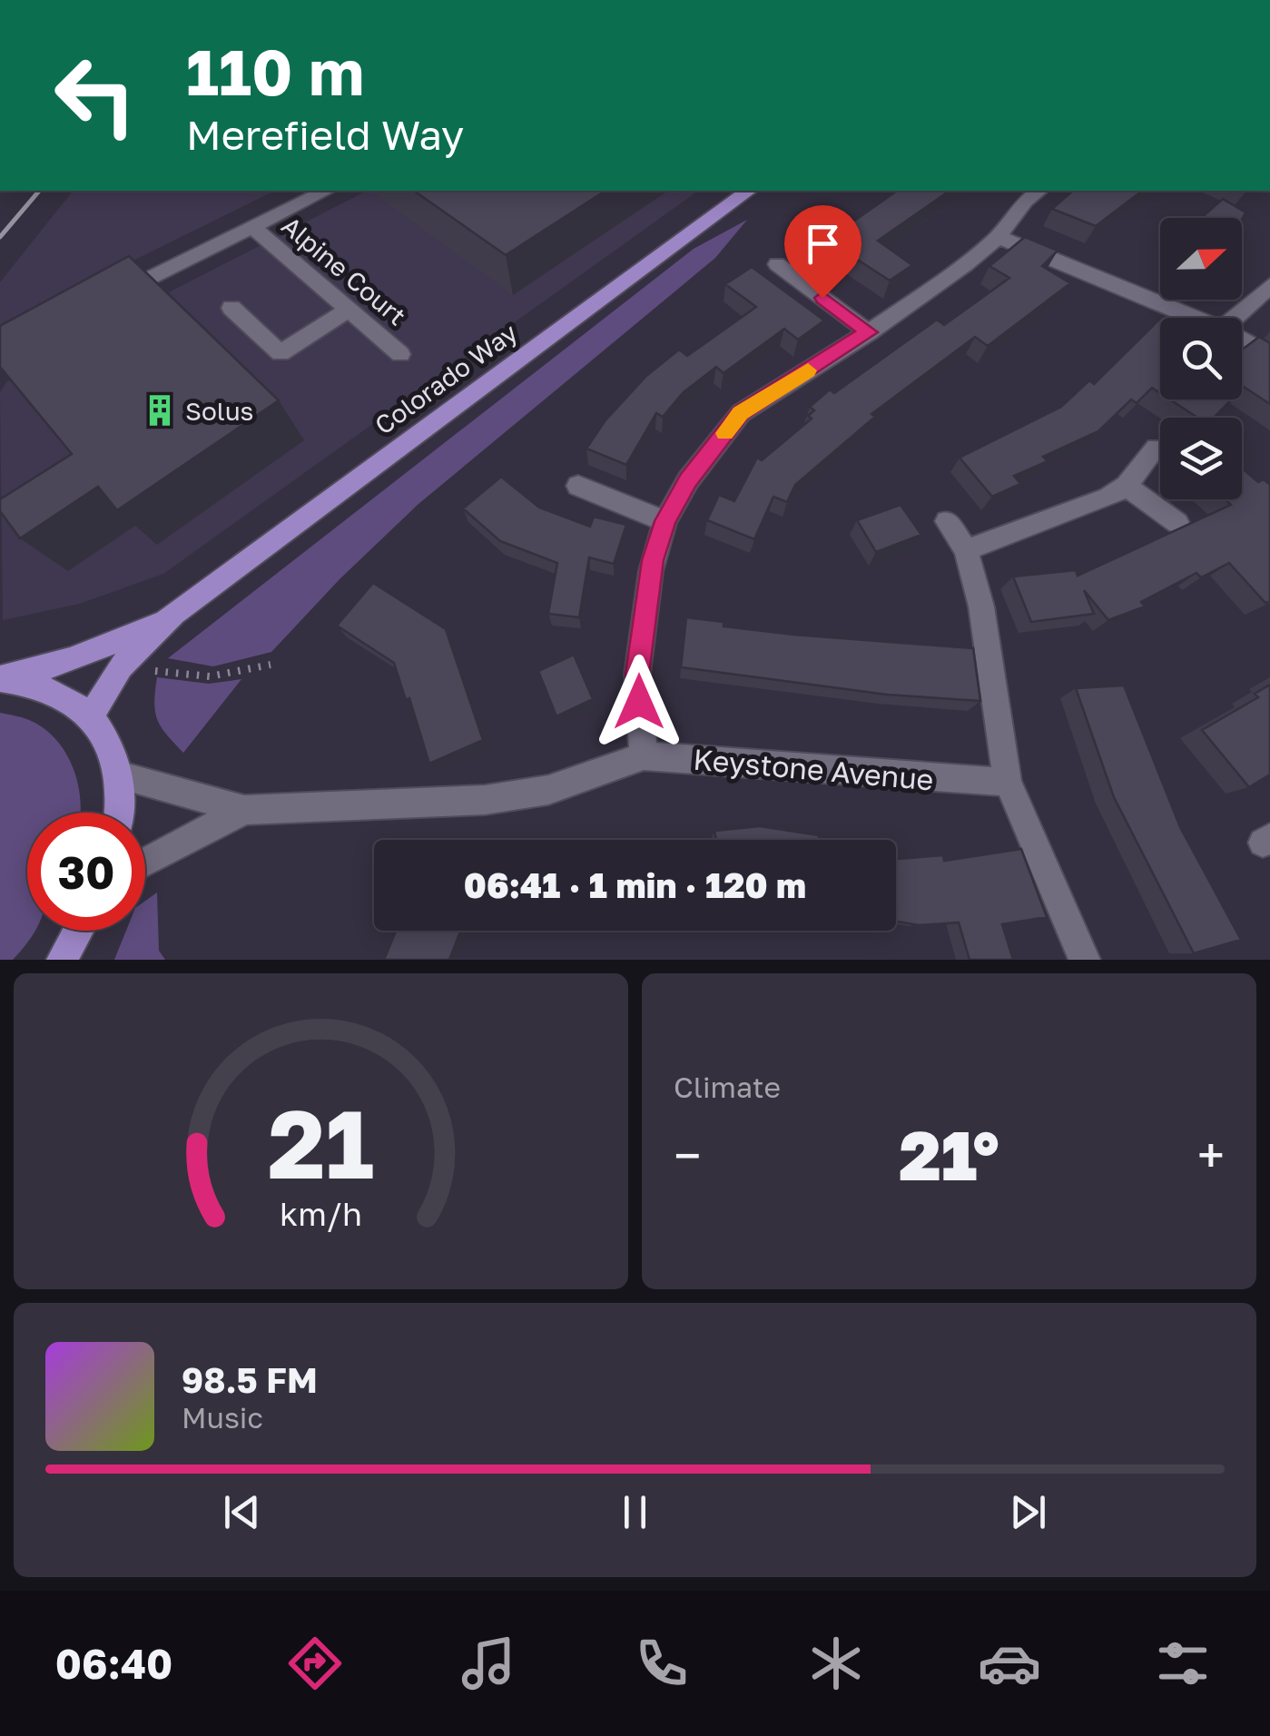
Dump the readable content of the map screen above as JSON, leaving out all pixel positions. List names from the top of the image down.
{
  "streets": {
    "main road": ["Colorado Way"],
    "street": ["Alpine Court", "Keystone Avenue"]
  },
  "places": {
    "building": ["Solus"]
  },
  "north": "right",
  "page": {
    "turn": ["110 m", "Merefield Way"],
    "limit": "30",
    "trip": "06:41 · 1 min · 120 m",
    "tile": "Climate",
    "heat": ["−", "21°", "+"],
    "song": ["98.5 FM", "Music"],
    "tabs": "06:40",
    "gauge": ["21", "km/h"]
  }
}
